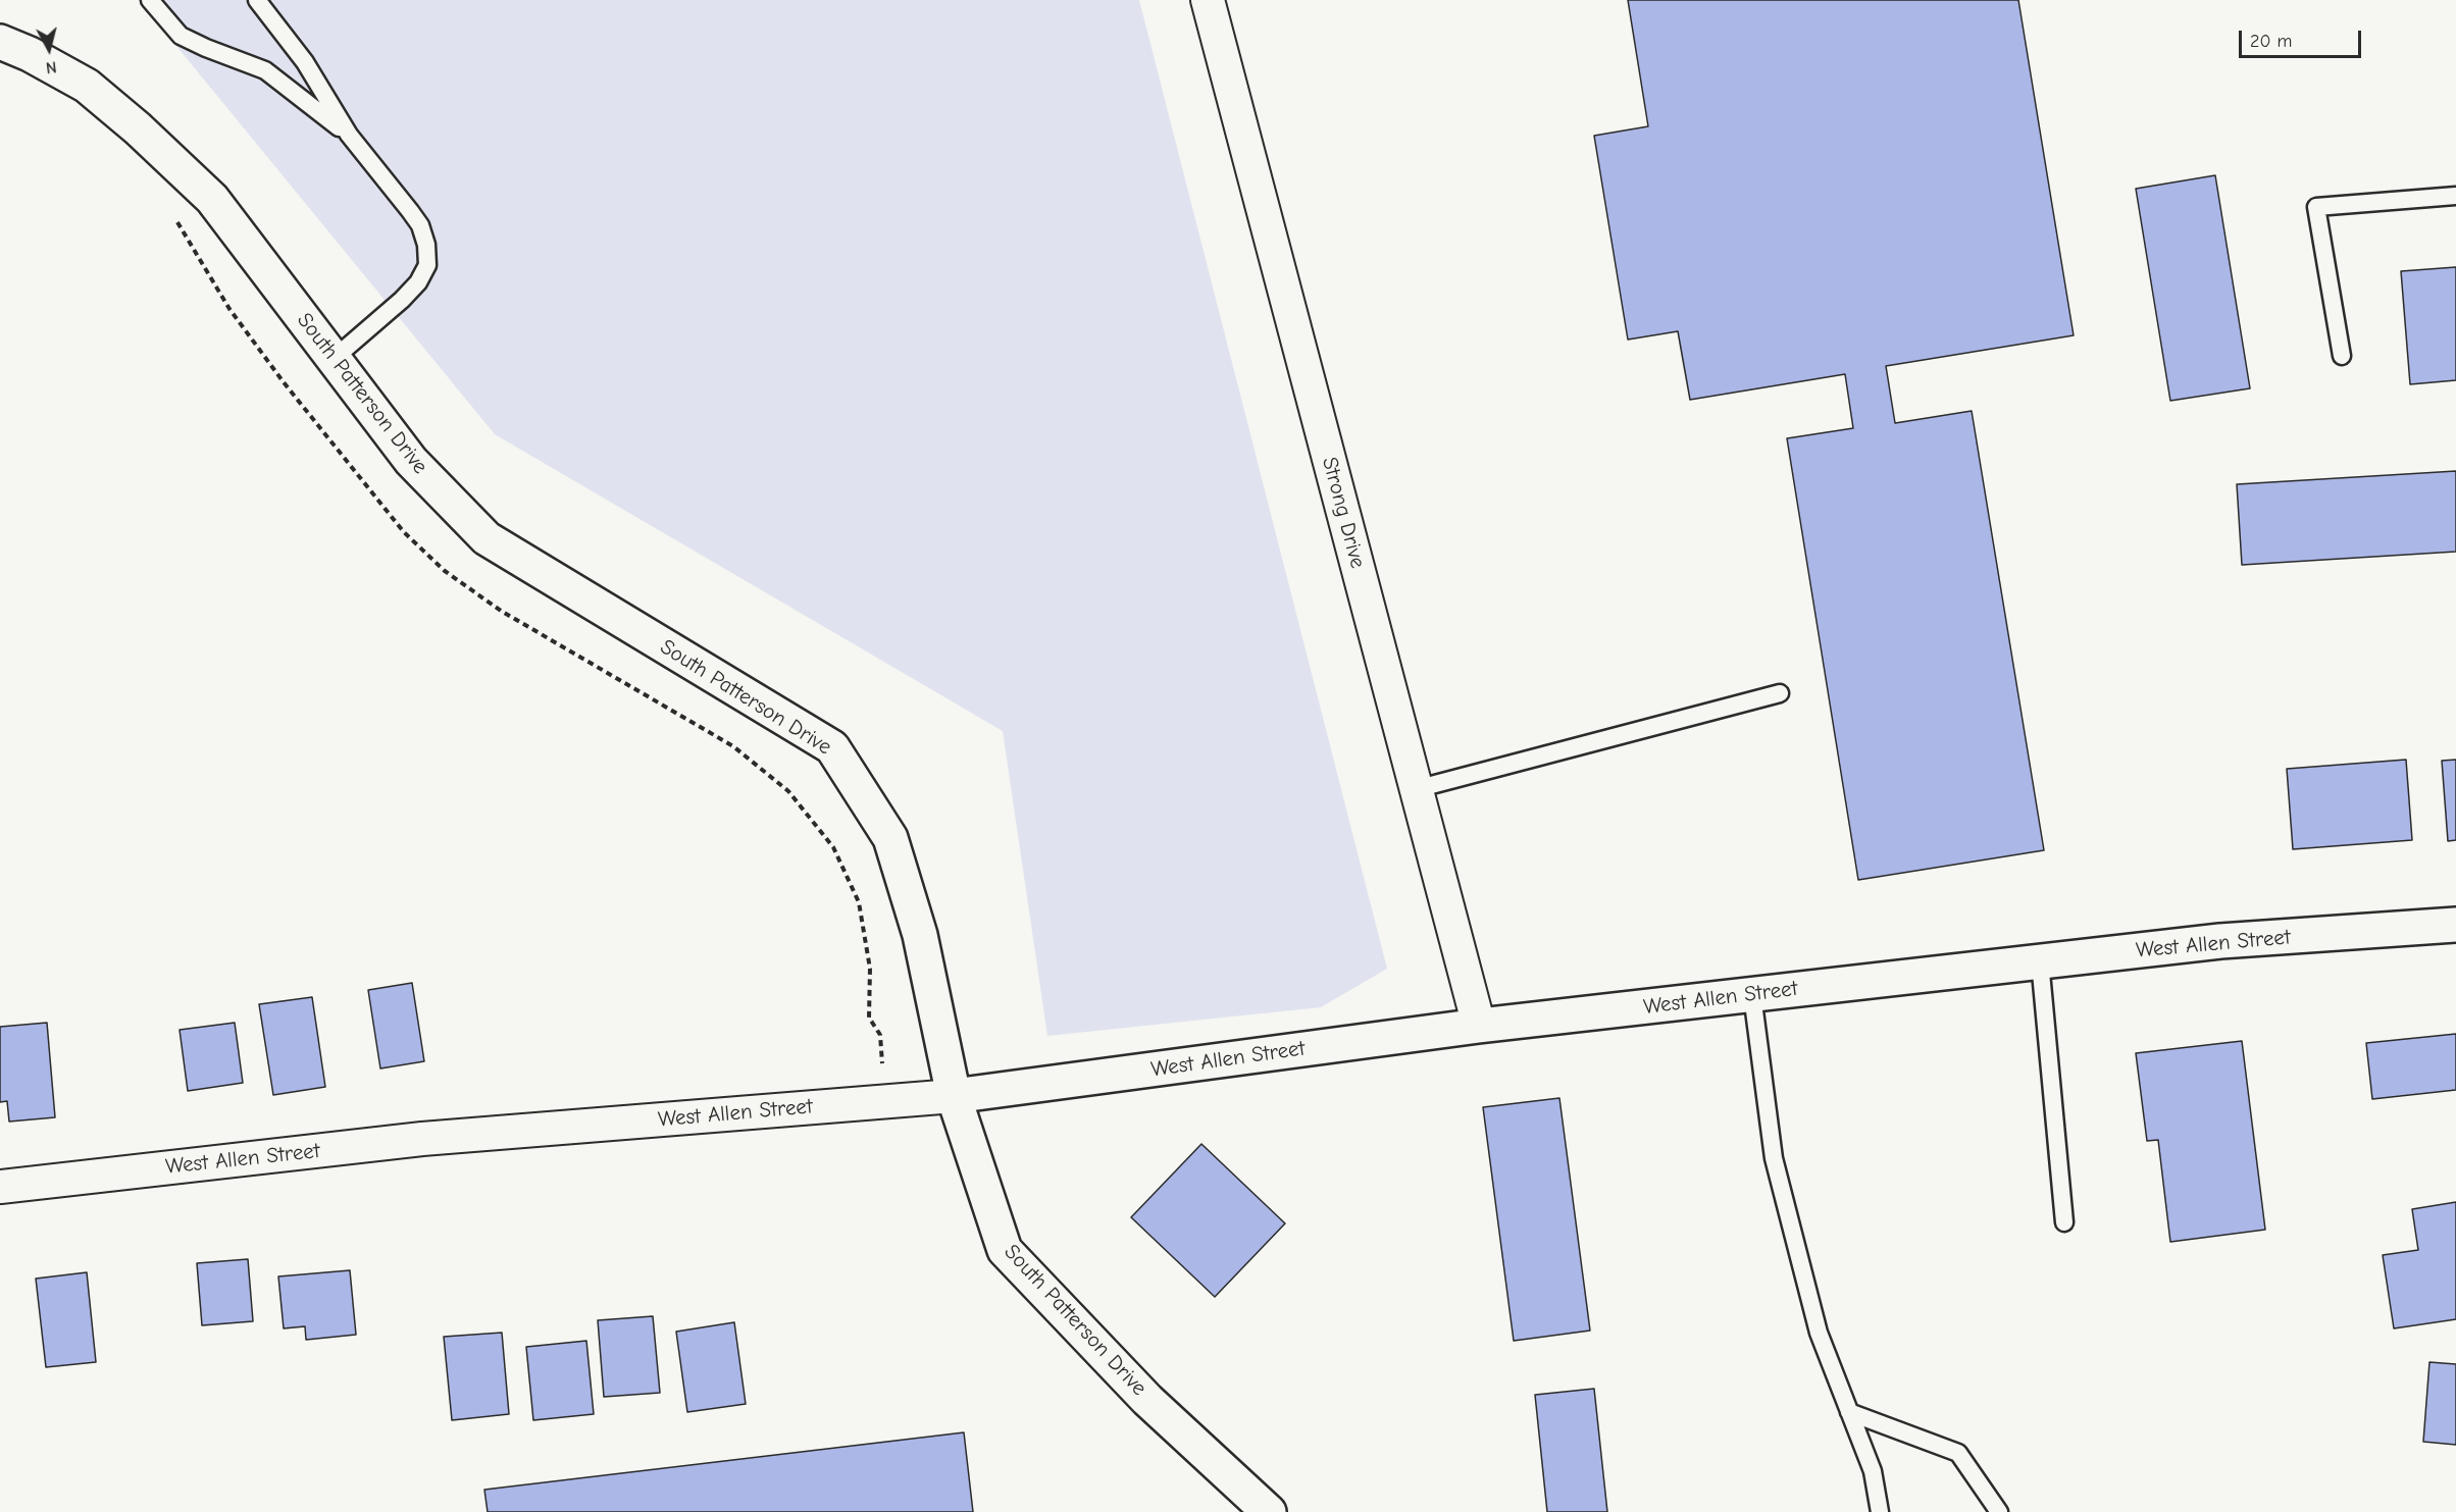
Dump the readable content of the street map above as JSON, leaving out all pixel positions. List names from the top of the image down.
{
  "streets": {
    "street": ["South Patterson Drive", "Strong Drive", "West Allen Street"]
  },
  "crossings": [
    ["South Patterson Drive", "West Allen Street"],
    ["Strong Drive", "West Allen Street"]
  ],
  "scale_bar": "20 m",
  "north": "bottom"
}
